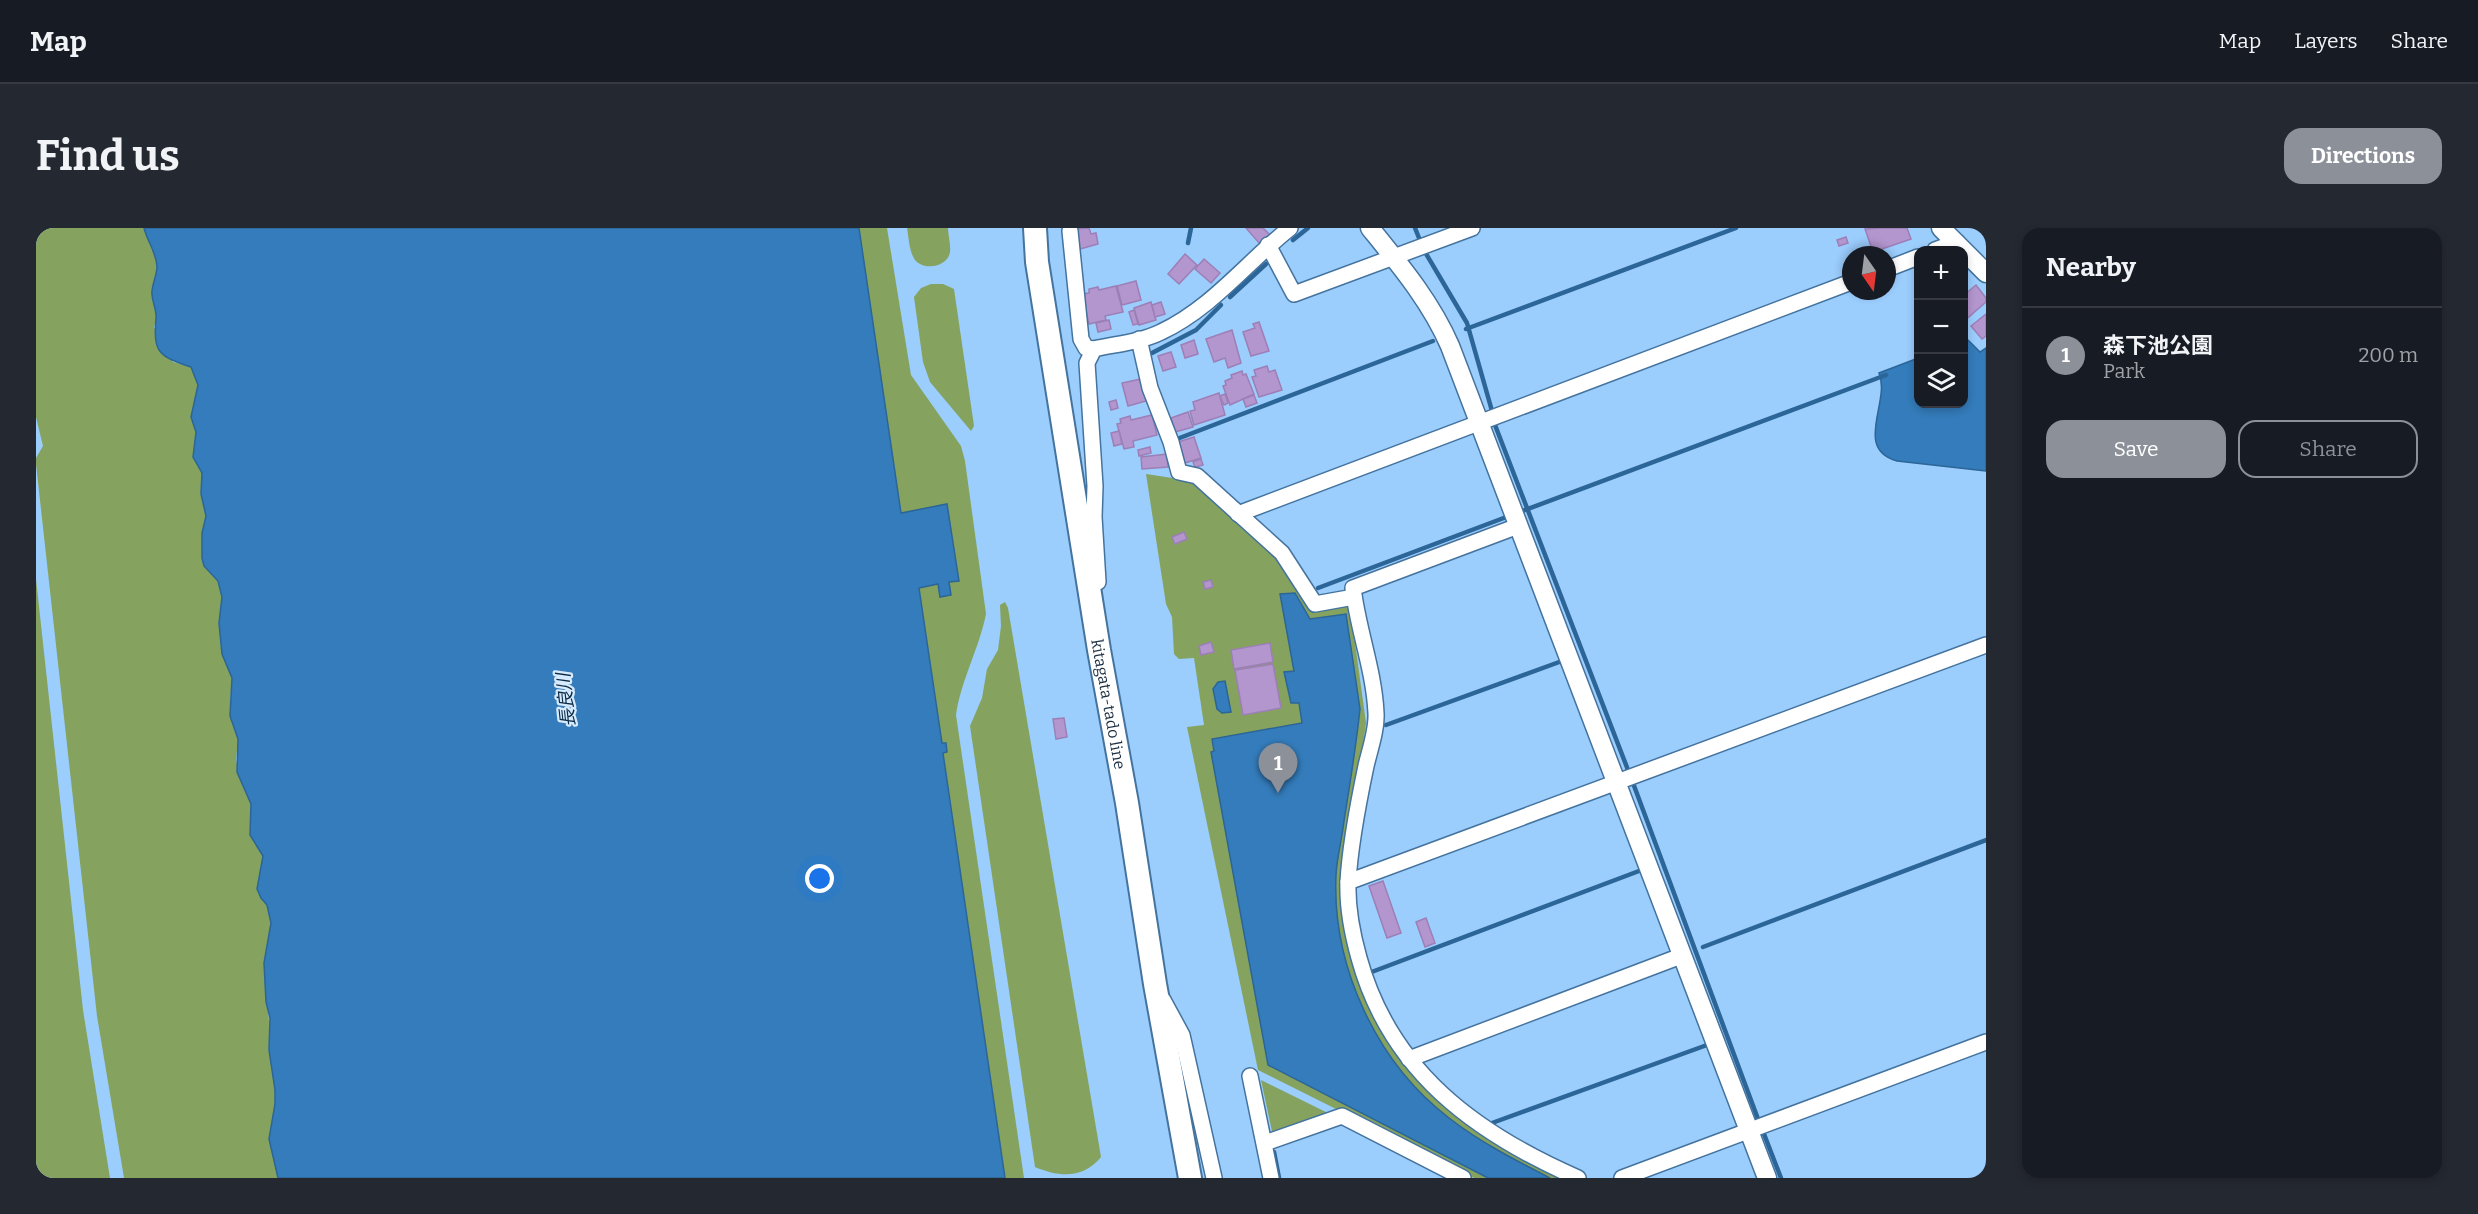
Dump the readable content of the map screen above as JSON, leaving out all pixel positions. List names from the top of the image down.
{
  "streets": {
    "main road": ["kitagata-tado line"]
  },
  "water": ["長良川"],
  "north": "bottom",
  "page": {
    "header": "Map",
    "nav": ["Map", "Layers", "Share"],
    "buttons": [
      "Directions",
      ["Save", "Share"]
    ],
    "title": "Find us",
    "heading": "Nearby",
    "map_buttons": ["+", "−"],
    "list": [
      {
        "mark": "1",
        "name": "森下池公園",
        "note": "Park",
        "value": "200 m"
      }
    ],
    "pins": "1"
  }
}
